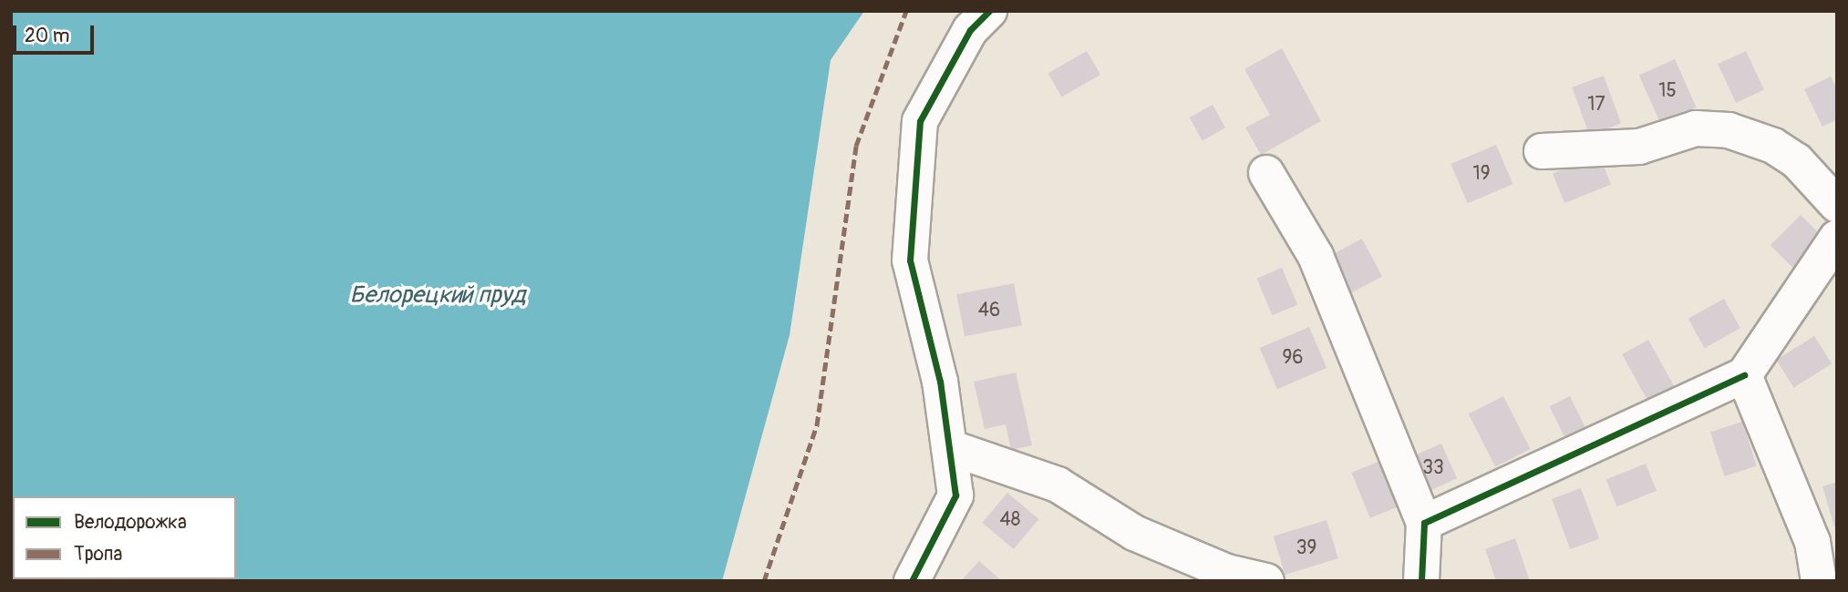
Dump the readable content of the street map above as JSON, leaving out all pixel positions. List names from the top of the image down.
{
  "water": ["Белорецкий пруд"],
  "house_numbers": [
    "15",
    "17",
    "19",
    "46",
    "96",
    "33",
    "48",
    "39"
  ],
  "legend": ["Велодорожка", "Тропа"],
  "scale_bar": "20 m"
}
